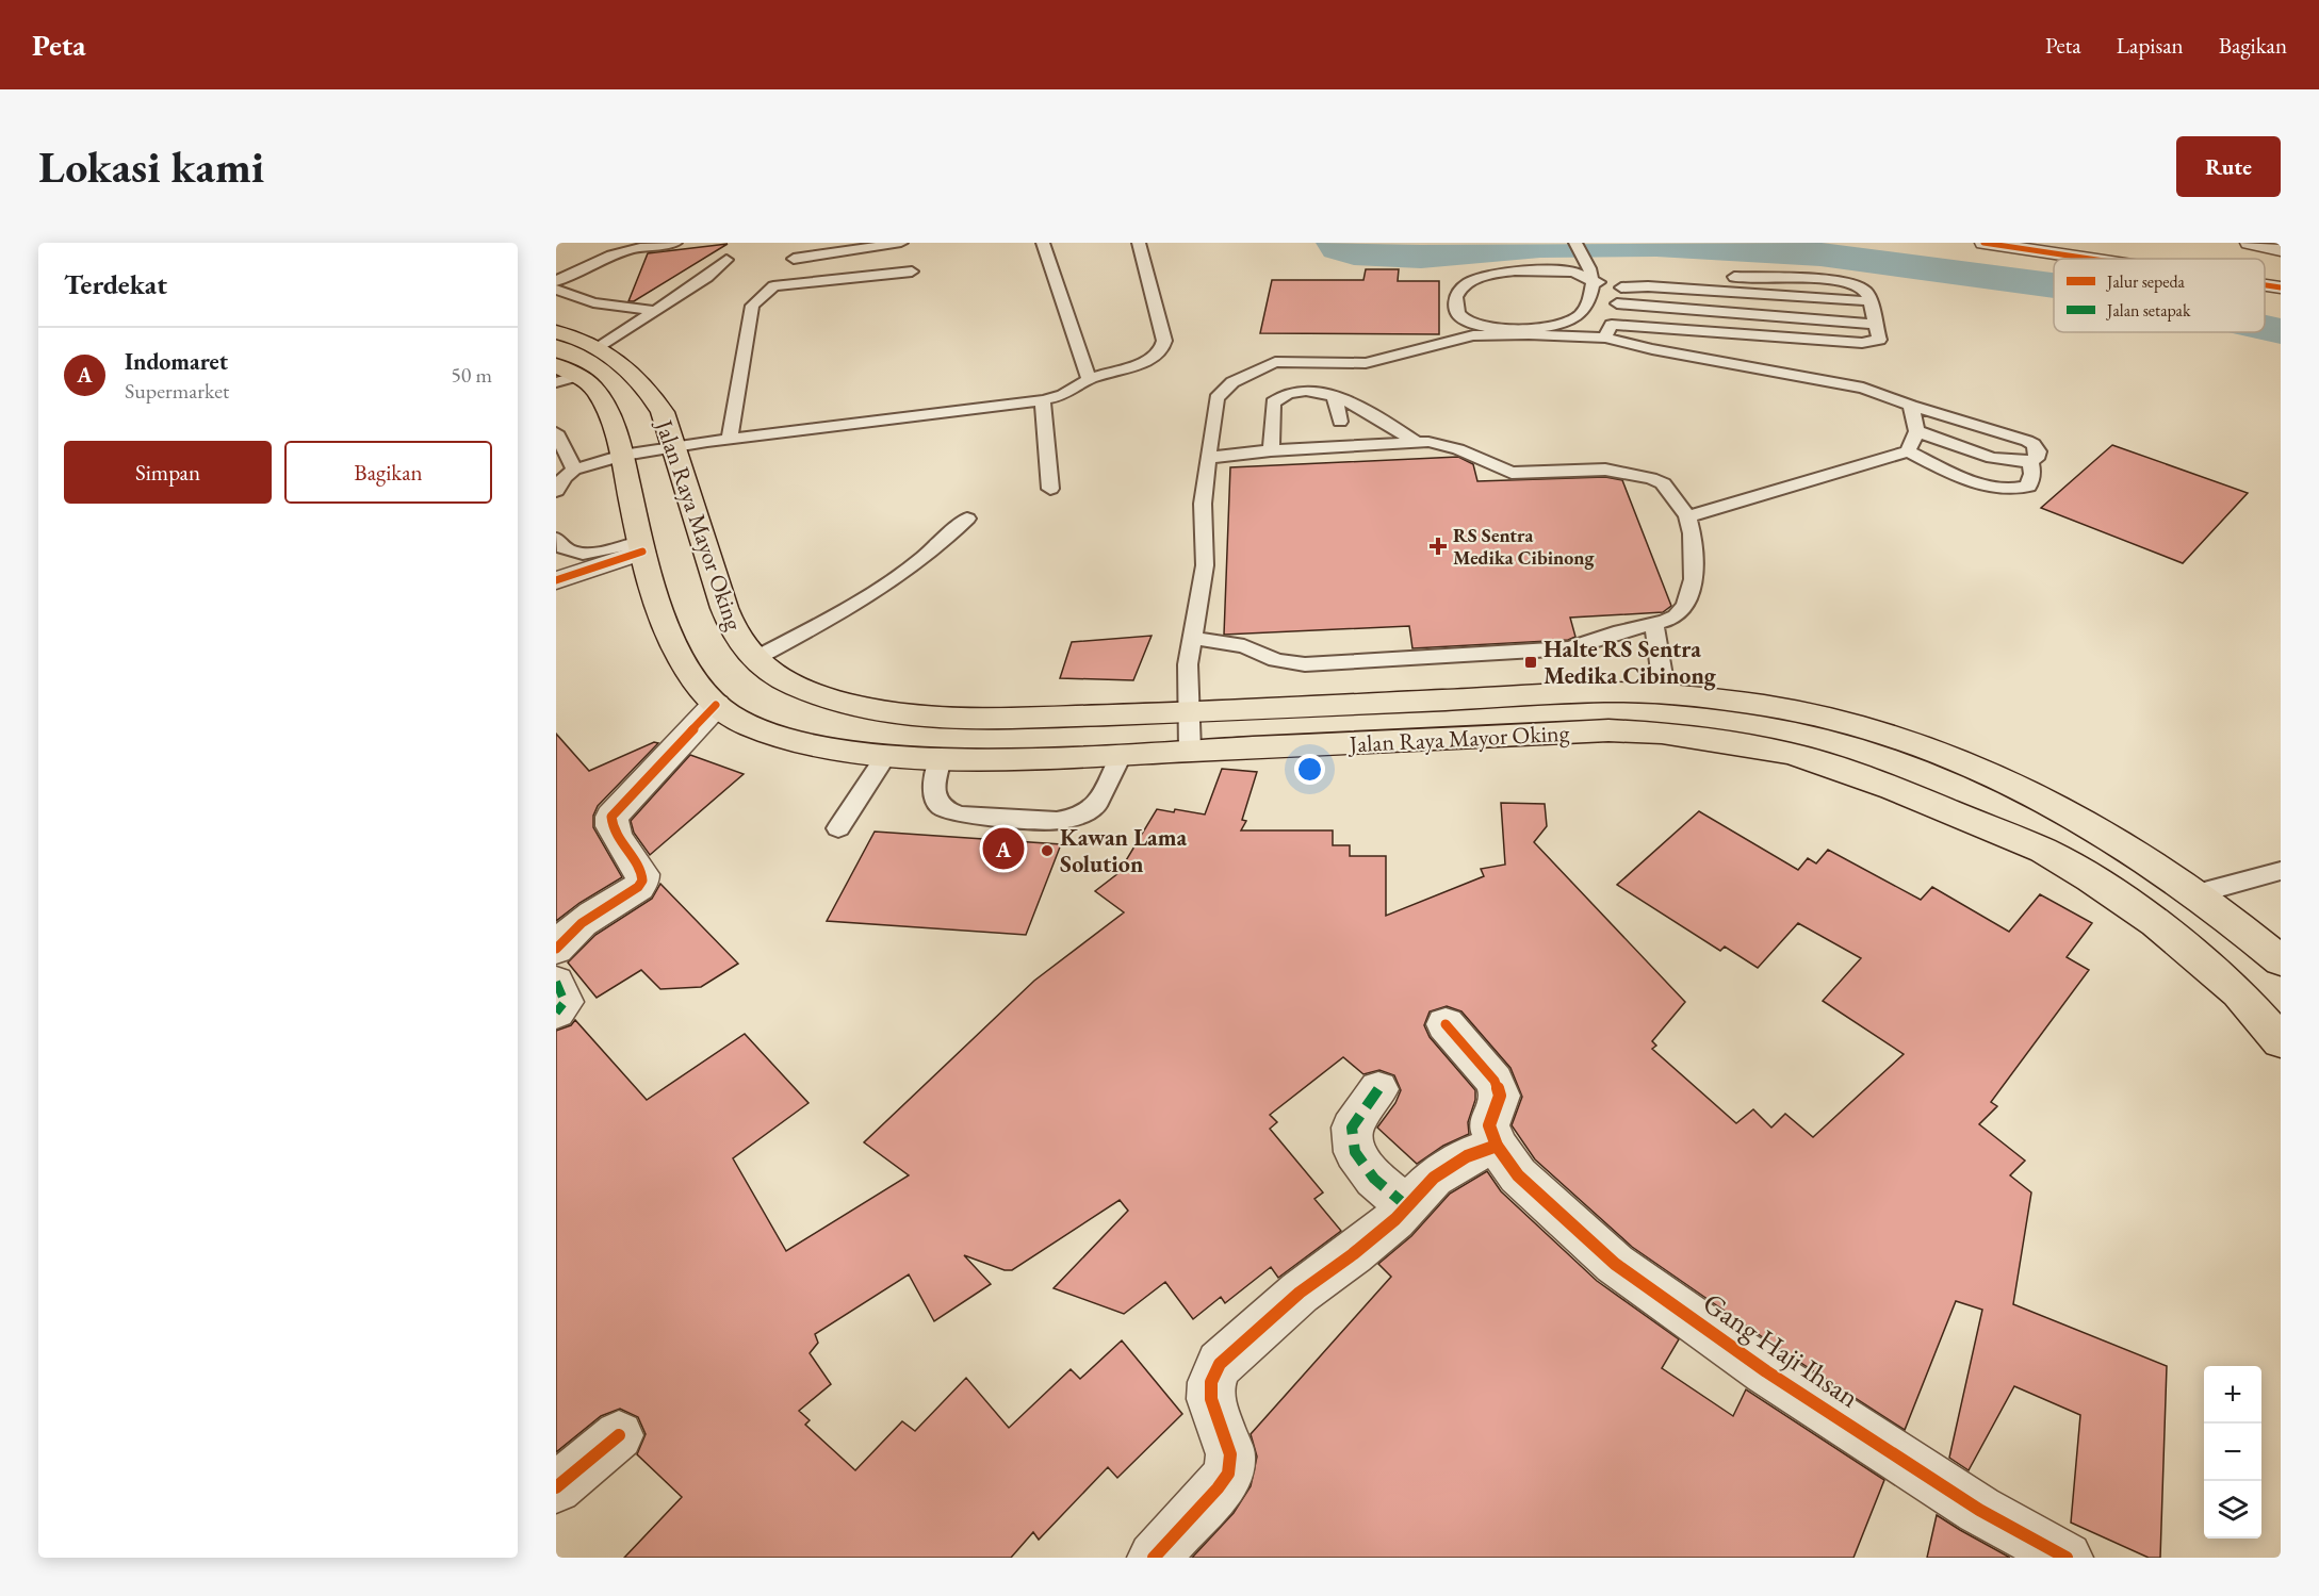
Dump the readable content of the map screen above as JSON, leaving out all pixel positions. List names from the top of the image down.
{
  "streets": {
    "main road": ["Jalan Raya Mayor Oking"],
    "street": ["Gang Haji Ihsan"]
  },
  "places": {
    "health": ["RS Sentra Medika Cibinong"],
    "transit": ["Halte RS Sentra Medika Cibinong"],
    "other": ["Kawan Lama Solution"]
  },
  "legend": ["Jalur sepeda", "Jalan setapak"],
  "page": {
    "header": "Peta",
    "nav": ["Peta", "Lapisan", "Bagikan"],
    "buttons": [
      "Rute",
      ["Simpan", "Bagikan"]
    ],
    "title": "Lokasi kami",
    "heading": "Terdekat",
    "list": [
      {
        "mark": "A",
        "name": "Indomaret",
        "note": "Supermarket",
        "value": "50 m"
      }
    ],
    "pins": "A",
    "map_buttons": ["+", "−"]
  }
}
